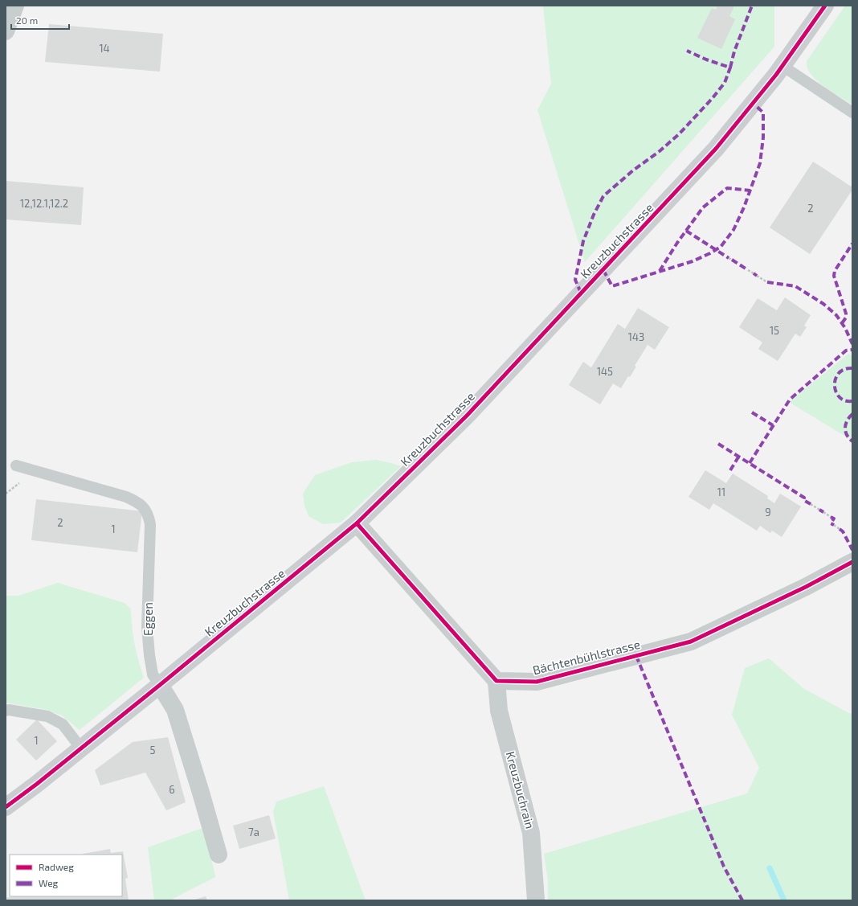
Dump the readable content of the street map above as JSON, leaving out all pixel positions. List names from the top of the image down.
{
  "streets": {
    "street": [
      "Kreuzbuchstrasse",
      "Eggen",
      "Bächtenbühlstrasse",
      "Kreuzbuchrain"
    ]
  },
  "crossings": [
    ["Kreuzbuchstrasse", "Eggen"],
    ["Bächtenbühlstrasse", "Kreuzbuchrain"]
  ],
  "house_numbers": [
    "14",
    "12,12.1,12.2",
    "2",
    "15",
    "143",
    "145",
    "11",
    "9",
    "2",
    "1",
    "1",
    "5",
    "6",
    "7a"
  ],
  "legend": ["Radweg", "Weg"],
  "scale_bar": "20 m"
}
